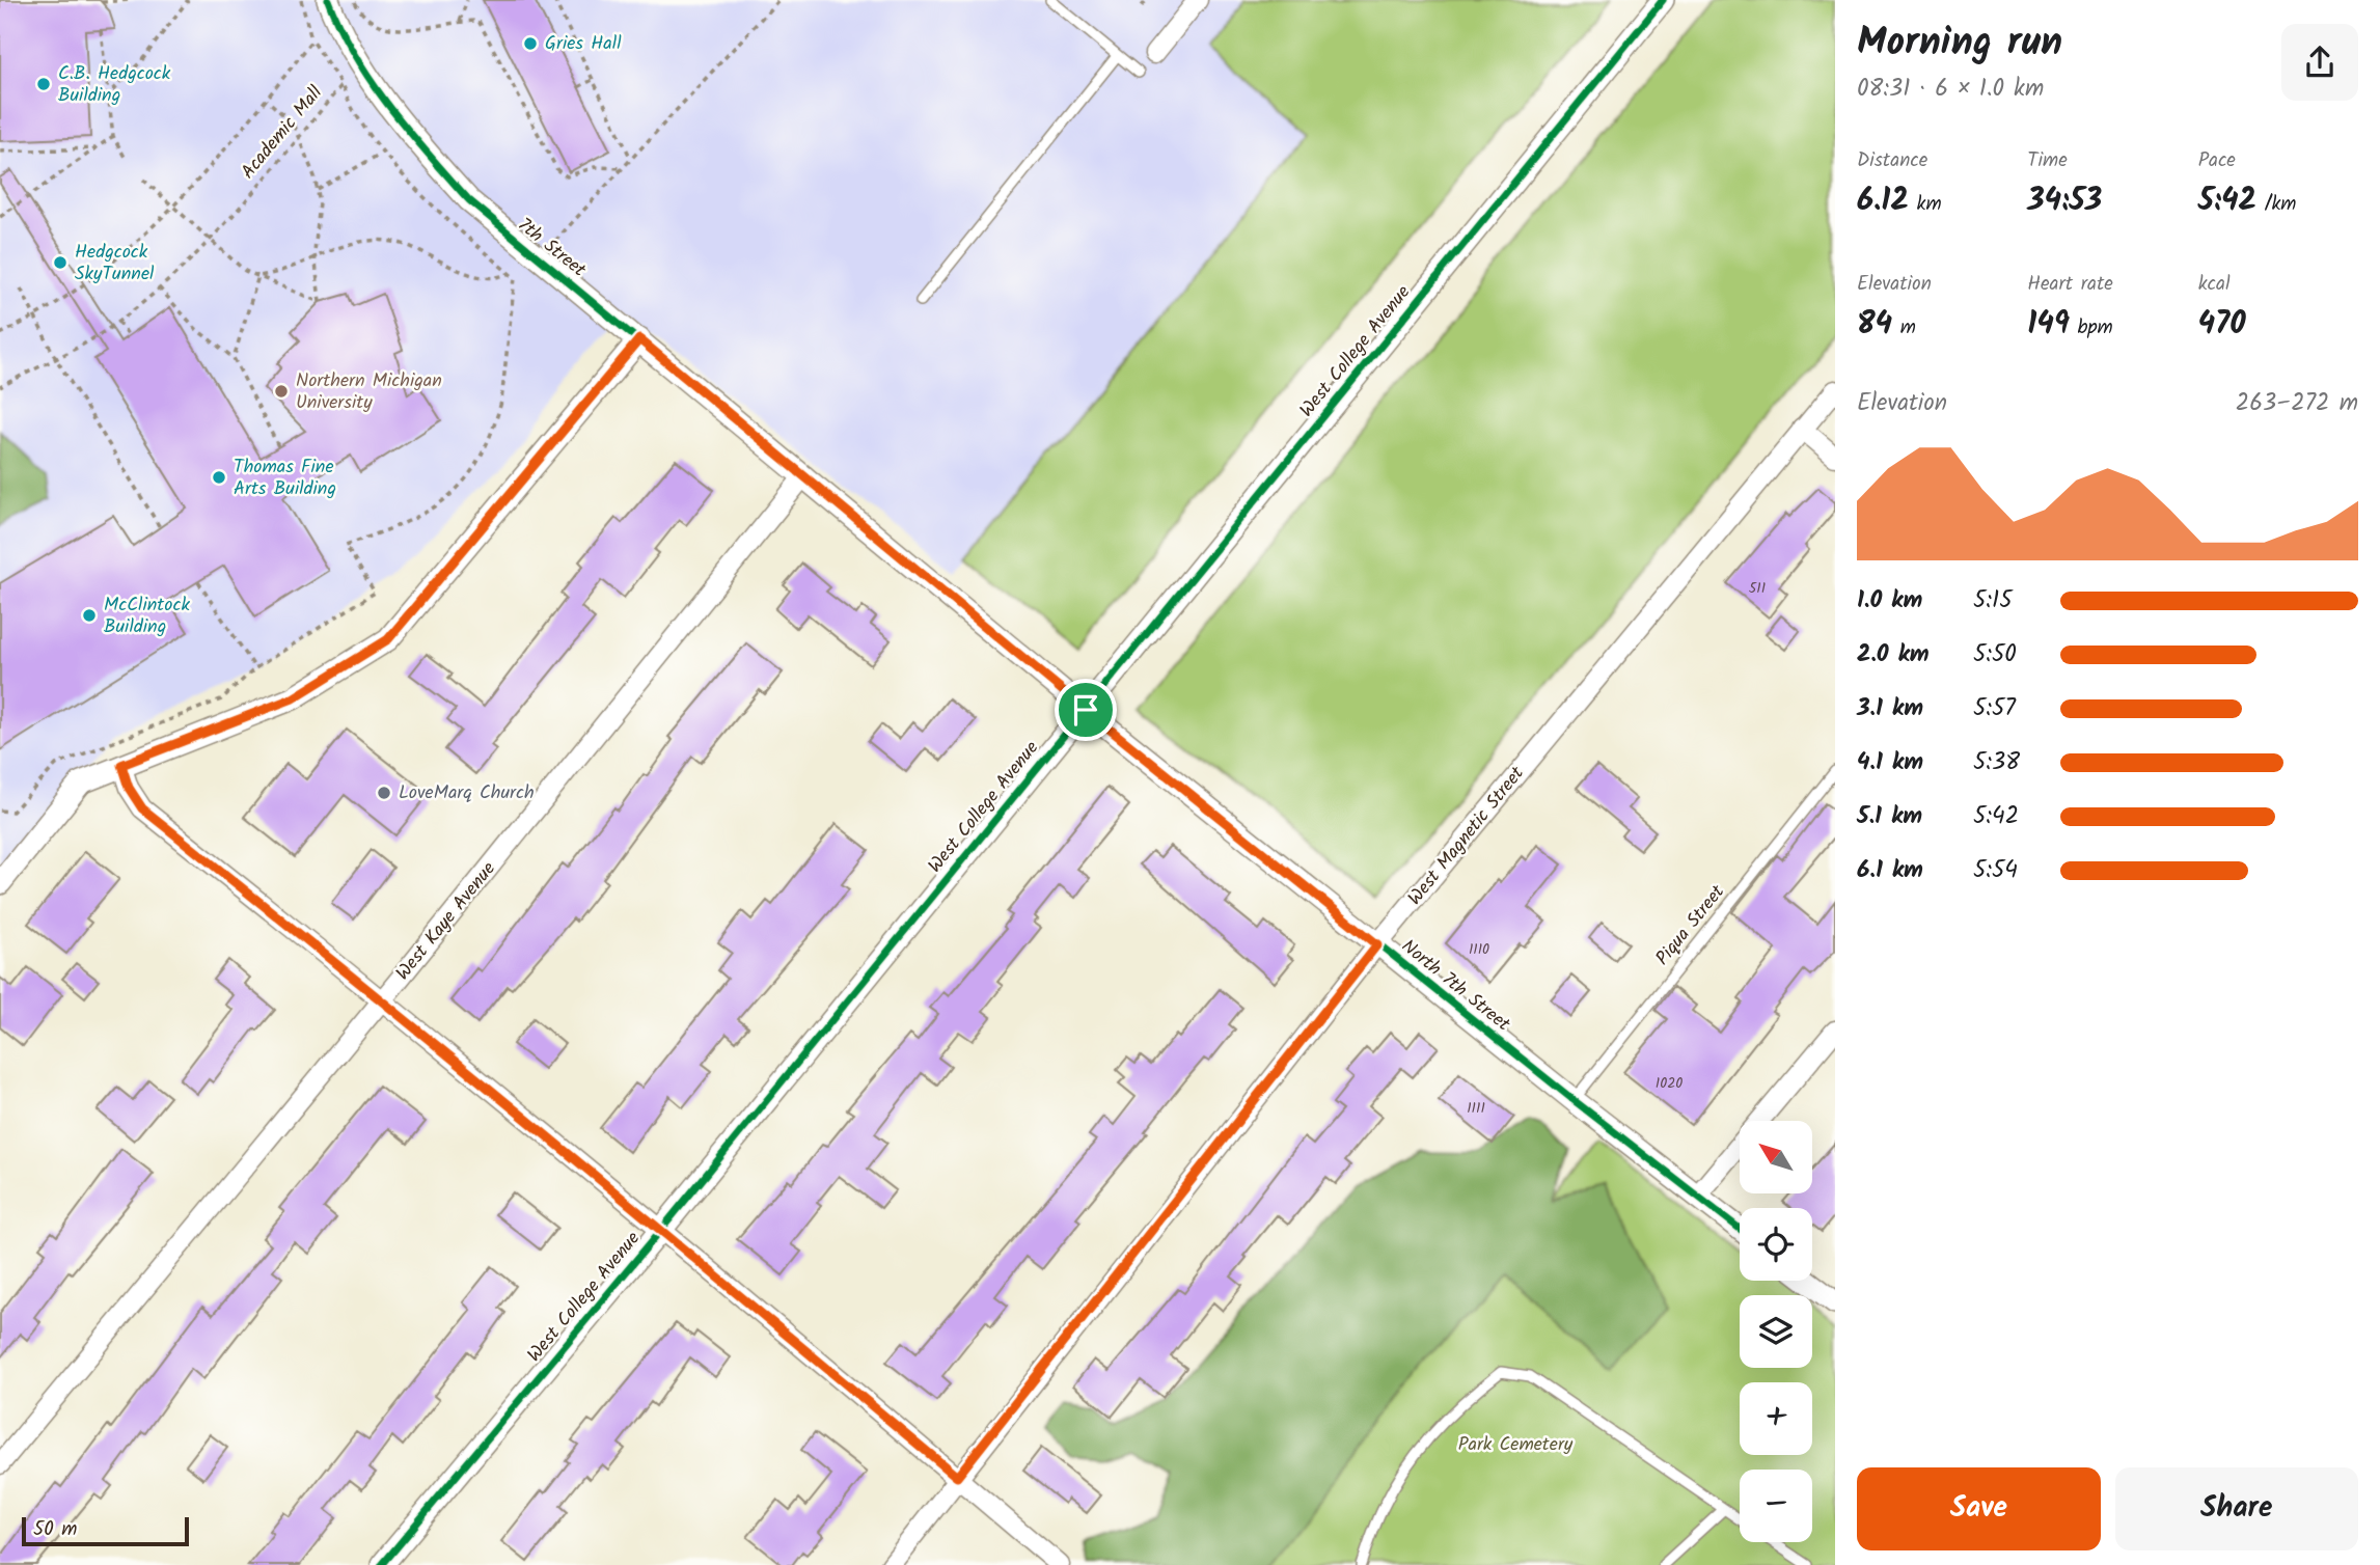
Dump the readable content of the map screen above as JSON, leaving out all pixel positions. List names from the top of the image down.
{
  "streets": {
    "street": [
      "7th Street",
      "West College Avenue",
      "West Magnetic Street",
      "West Kaye Avenue",
      "North 7th Street"
    ],
    "lane": ["Piqua Street"],
    "path": ["Academic Mall"]
  },
  "crossings": [
    ["7th Street", "West Kaye Avenue"],
    ["7th Street", "North 7th Street"],
    ["West College Avenue", "North 7th Street"],
    ["West Magnetic Street", "North 7th Street"],
    ["West Kaye Avenue", "North 7th Street"],
    ["Piqua Street", "North 7th Street"]
  ],
  "parks": ["Park Cemetery"],
  "places": [
    "Gries Hall",
    "C.B. Hedgcock Building",
    "Hedgcock SkyTunnel",
    "Northern Michigan University",
    "Thomas Fine Arts Building",
    "McClintock Building",
    "LoveMarq Church"
  ],
  "house_numbers": [
    "511",
    "1110",
    "1020",
    "1111"
  ],
  "scale_bar": "50 m",
  "north": "top left",
  "page": {
    "heading": ["Morning run", "08:31 · 6 × 1.0 km"],
    "stats": [
      ["Distance", "6.12 km"],
      ["Time", "34:53"],
      ["Pace", "5:42 /km"],
      ["Elevation", "84 m"],
      ["Heart rate", "149 bpm"],
      ["kcal", "470"]
    ],
    "chart": ["Elevation", "263–272 m"],
    "list": [
      {
        "name": "1.0 km",
        "note": "5:15"
      },
      {
        "name": "2.0 km",
        "note": "5:50"
      },
      {
        "name": "3.1 km",
        "note": "5:57"
      },
      {
        "name": "4.1 km",
        "note": "5:38"
      },
      {
        "name": "5.1 km",
        "note": "5:42"
      },
      {
        "name": "6.1 km",
        "note": "5:54"
      }
    ],
    "map_buttons": ["+", "−"],
    "buttons": ["Save", "Share"],
    "scale": "50 m"
  }
}
